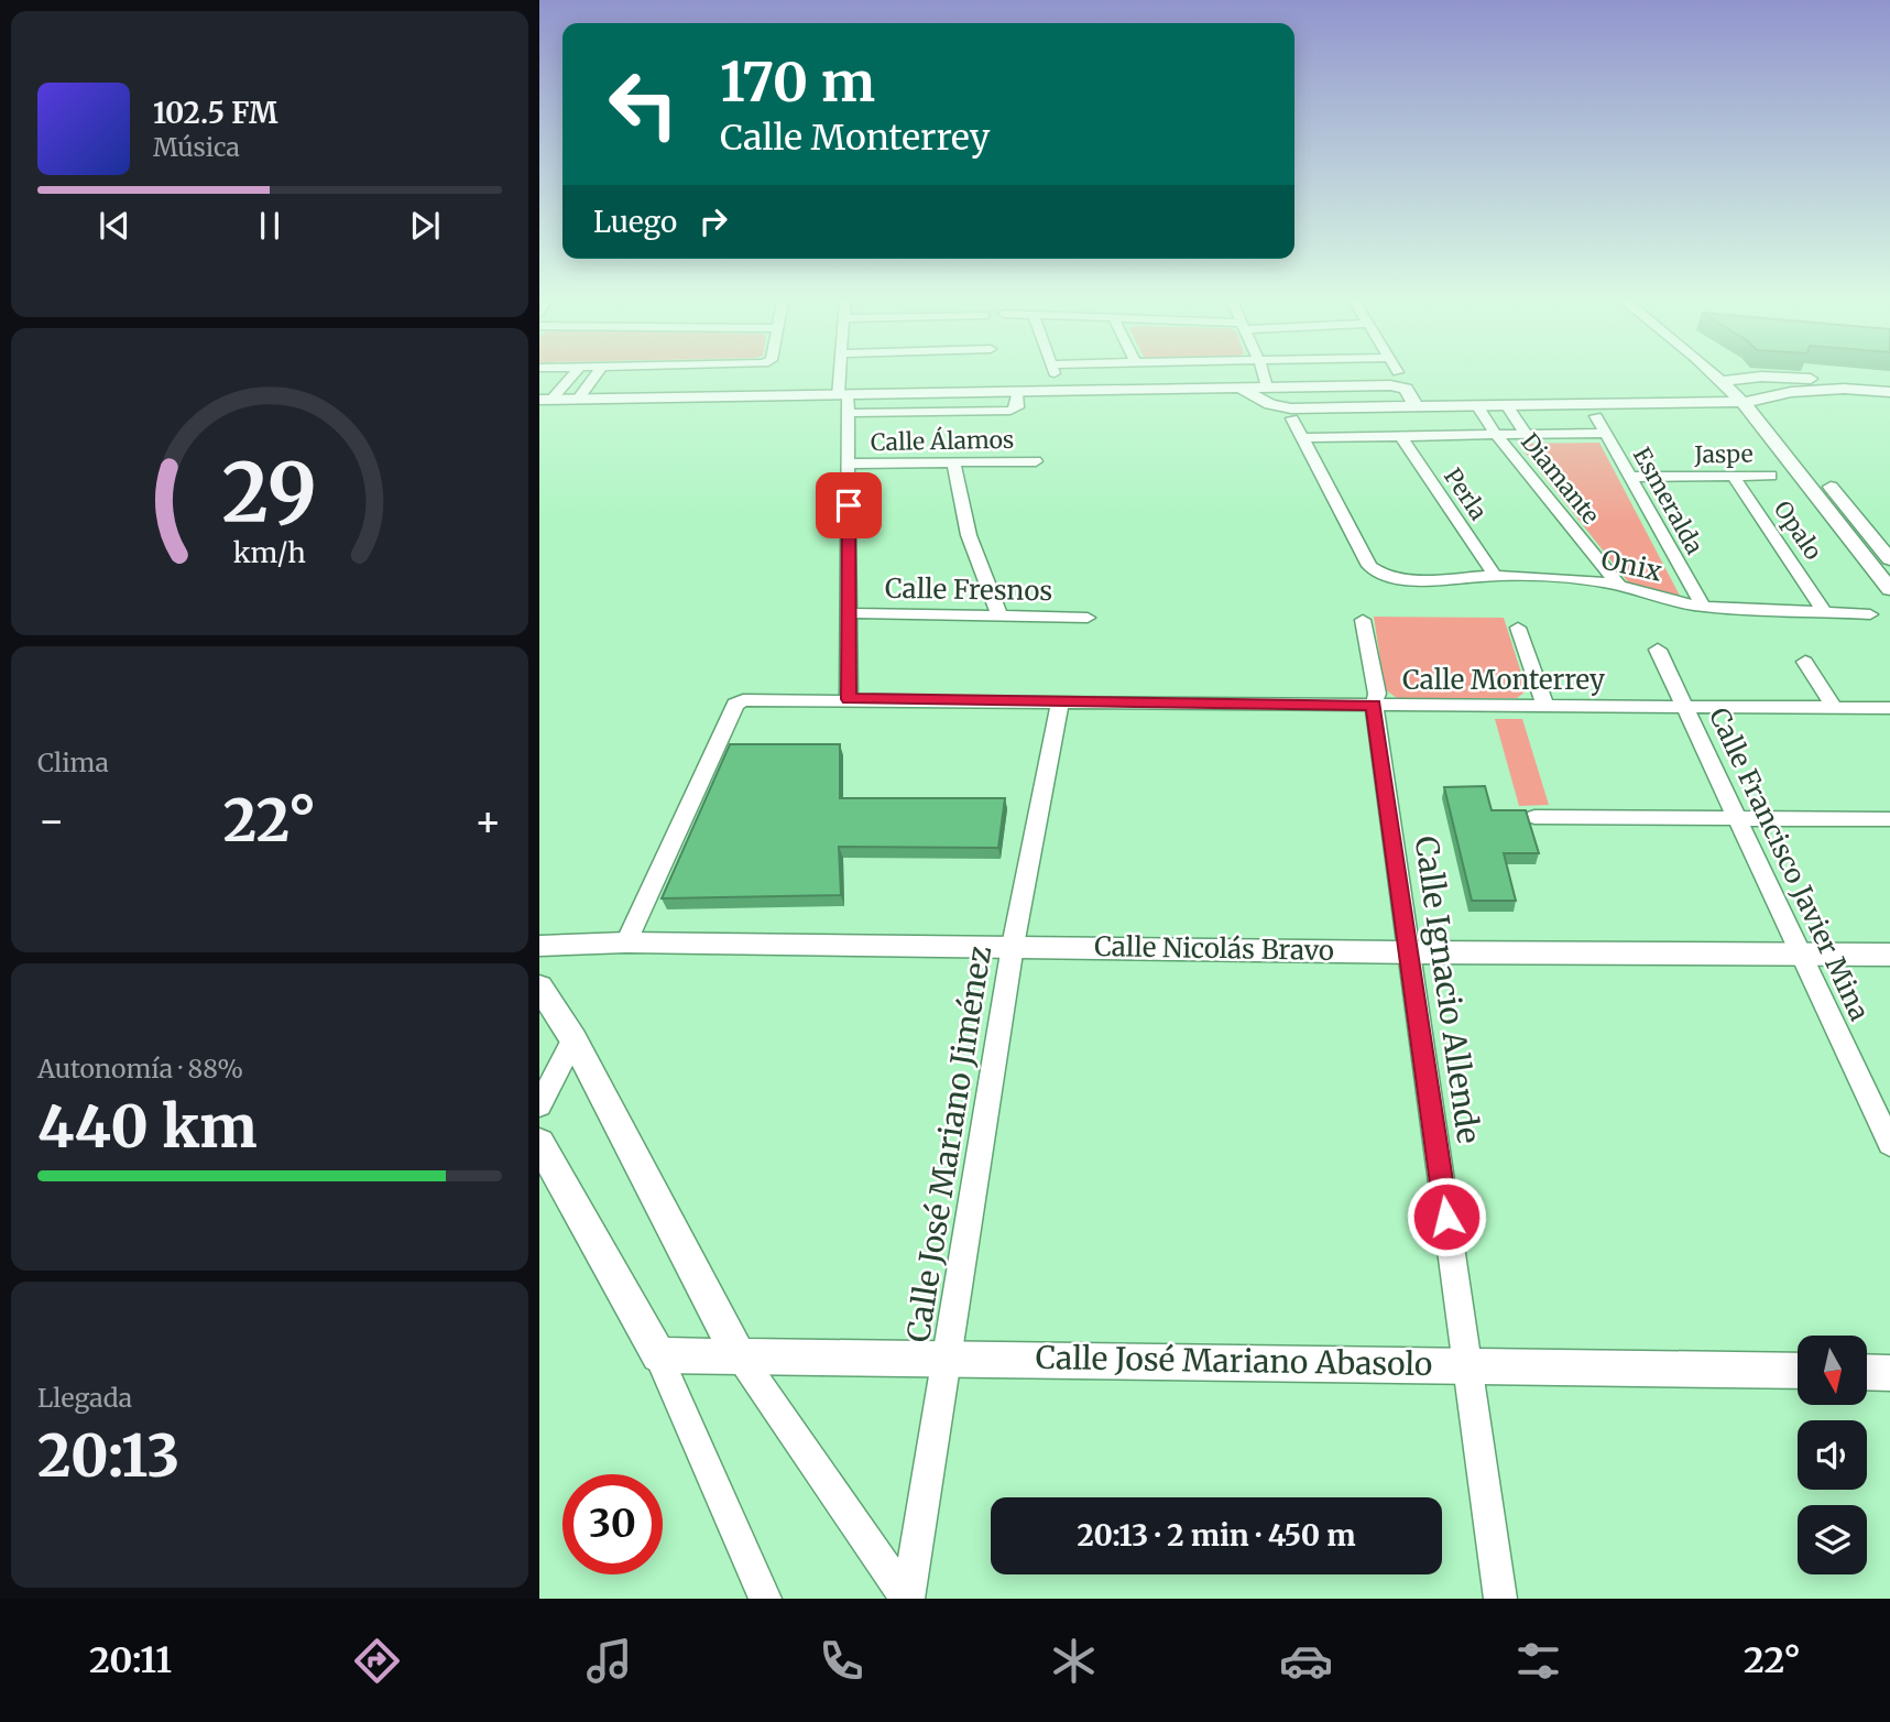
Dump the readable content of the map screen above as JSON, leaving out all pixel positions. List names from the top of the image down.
{
  "streets": {
    "street": [
      "Calle Álamos",
      "Jaspe",
      "Diamante",
      "Perla",
      "Esmeralda",
      "Opalo",
      "Onix",
      "Calle Fresnos",
      "Calle Monterrey",
      "Calle Francisco Javier Mina",
      "Calle Nicolás Bravo",
      "Calle Ignacio Allende",
      "Calle José Mariano Jiménez",
      "Calle José Mariano Abasolo"
    ]
  },
  "crossings": [
    ["Jaspe", "Esmeralda"],
    ["Jaspe", "Opalo"],
    ["Diamante", "Onix"],
    ["Perla", "Onix"],
    ["Esmeralda", "Onix"],
    ["Opalo", "Onix"],
    ["Calle Monterrey", "Calle Francisco Javier Mina"],
    ["Calle Monterrey", "Calle Nicolás Bravo"],
    ["Calle Monterrey", "Calle Ignacio Allende"],
    ["Calle Monterrey", "Calle José Mariano Jiménez"],
    ["Calle Francisco Javier Mina", "Calle Nicolás Bravo"],
    ["Calle Nicolás Bravo", "Calle Ignacio Allende"],
    ["Calle Nicolás Bravo", "Calle José Mariano Jiménez"],
    ["Calle Ignacio Allende", "Calle José Mariano Abasolo"],
    ["Calle José Mariano Jiménez", "Calle José Mariano Abasolo"]
  ],
  "north": "bottom",
  "page": {
    "turn": ["170 m", "Calle Monterrey"],
    "song": ["102.5 FM", "Música"],
    "then": "Luego",
    "tile": [
      "Clima",
      ["Autonomía · 88%", "440 km"],
      ["Llegada", "20:13"]
    ],
    "heat": ["−", "22°", "+"],
    "limit": "30",
    "trip": "20:13 · 2 min · 450 m",
    "tabs": ["20:11", "22°"],
    "gauge": ["29", "km/h"]
  }
}
